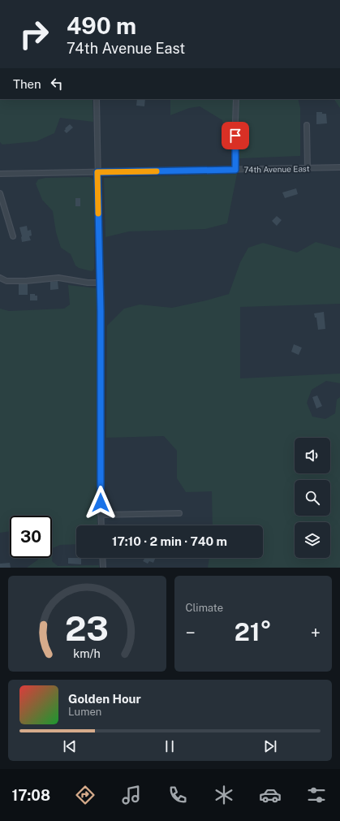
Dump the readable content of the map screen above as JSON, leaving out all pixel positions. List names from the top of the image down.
{
  "streets": {
    "street": ["74th Avenue East"]
  },
  "page": {
    "turn": ["490 m", "74th Avenue East"],
    "then": "Then",
    "limit": "30",
    "trip": "17:10 · 2 min · 740 m",
    "tile": "Climate",
    "heat": ["−", "21°", "+"],
    "song": ["Golden Hour", "Lumen"],
    "tabs": "17:08",
    "gauge": ["23", "km/h"]
  }
}
